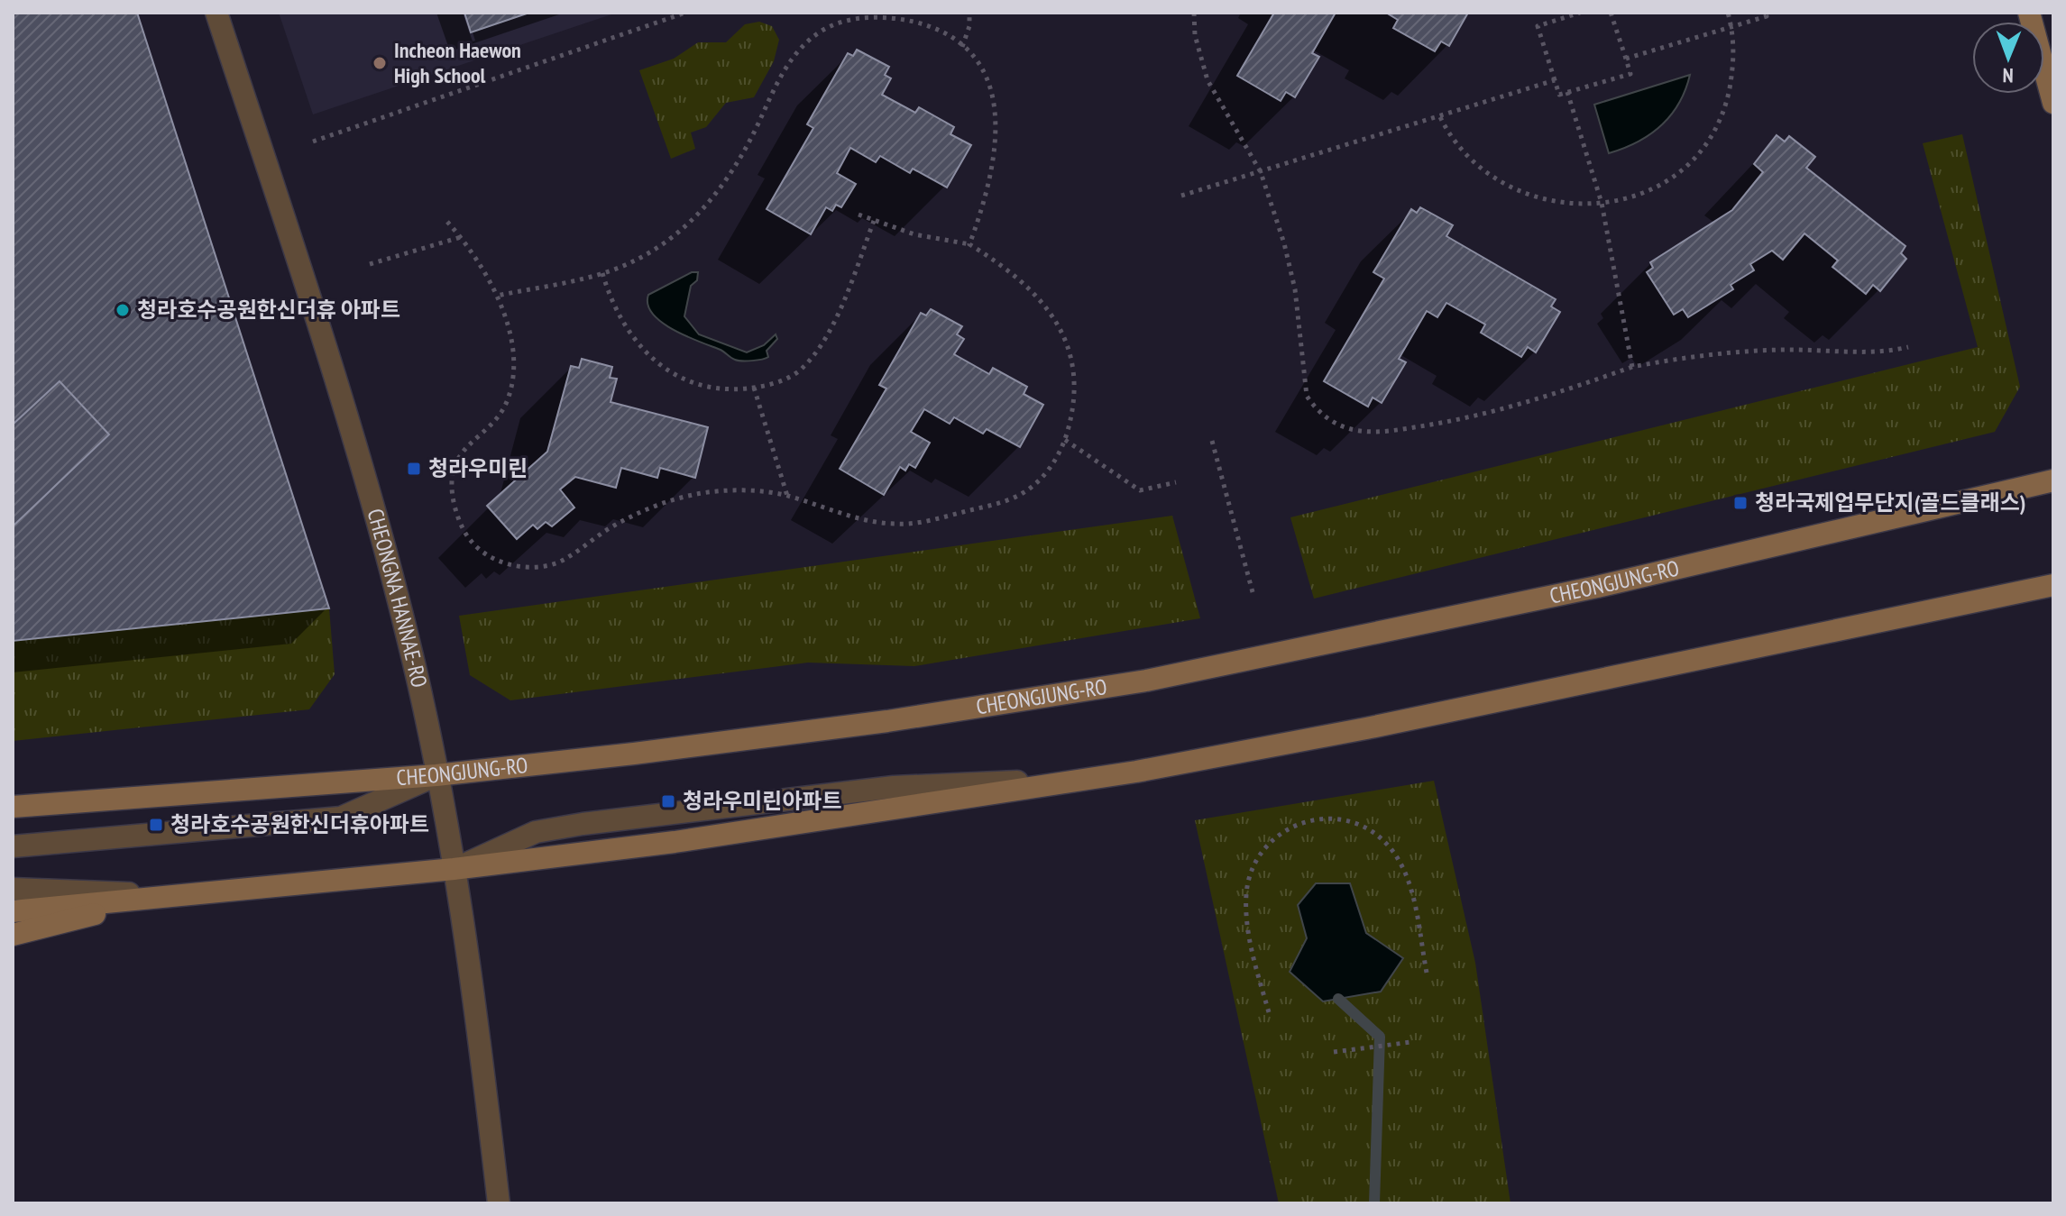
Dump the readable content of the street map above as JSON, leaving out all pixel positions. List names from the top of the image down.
{
  "streets": {
    "main road": ["CHEONGJUNG-RO"],
    "street": ["CHEONGNA HANNAE-RO"]
  },
  "crossings": [
    ["CHEONGJUNG-RO", "CHEONGNA HANNAE-RO"]
  ],
  "places": {
    "other": ["Incheon Haewon High School", "청라호수공원한신더휴 아파트"],
    "transit": [
      "청라우미린",
      "청라국제업무단지(골드클래스)",
      "청라우미린아파트",
      "청라호수공원한신더휴아파트"
    ]
  },
  "north": "bottom"
}
